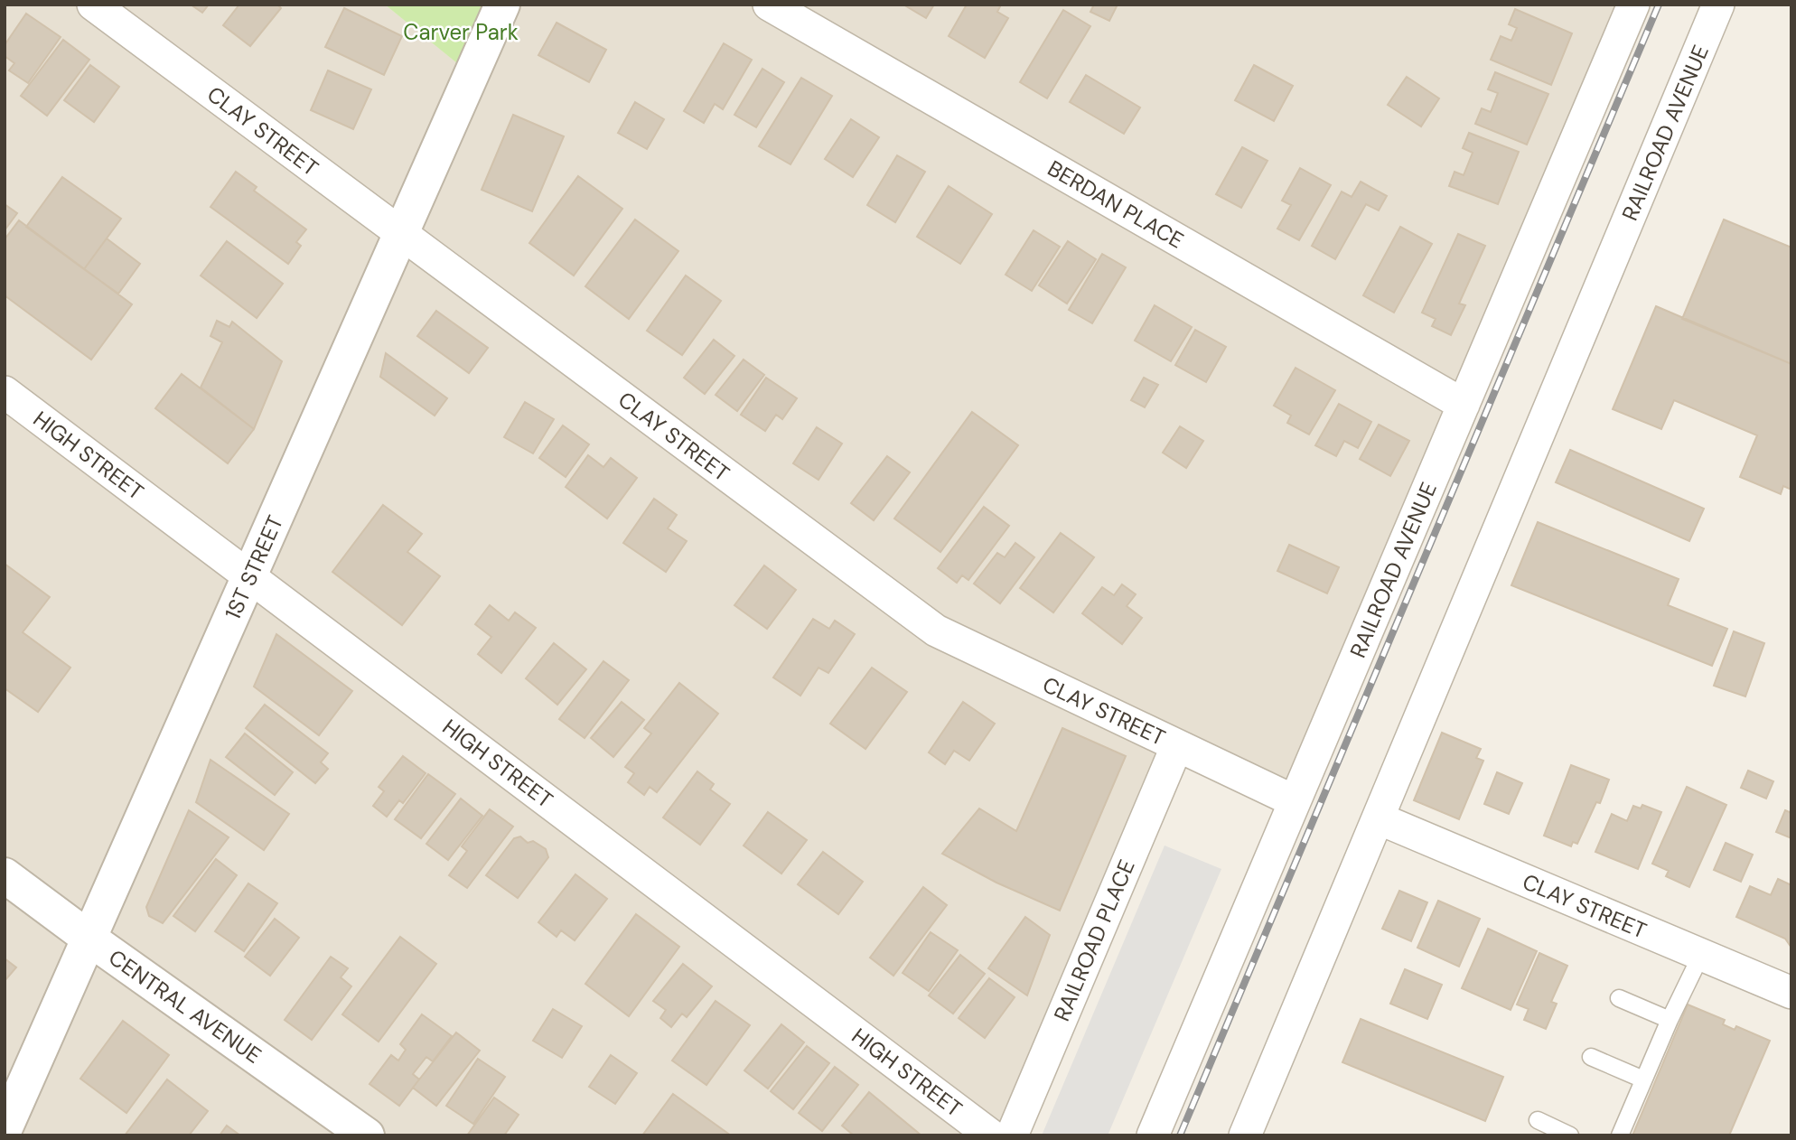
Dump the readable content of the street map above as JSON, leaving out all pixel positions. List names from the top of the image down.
{
  "streets": {
    "street": [
      "CLAY STREET",
      "RAILROAD AVENUE",
      "BERDAN PLACE",
      "HIGH STREET",
      "1ST STREET",
      "RAILROAD PLACE",
      "CENTRAL AVENUE"
    ]
  },
  "crossings": [
    ["CLAY STREET", "RAILROAD AVENUE"],
    ["CLAY STREET", "1ST STREET"],
    ["CLAY STREET", "RAILROAD PLACE"],
    ["RAILROAD AVENUE", "BERDAN PLACE"],
    ["HIGH STREET", "1ST STREET"],
    ["1ST STREET", "CENTRAL AVENUE"]
  ],
  "parks": ["Carver Park"]
}
